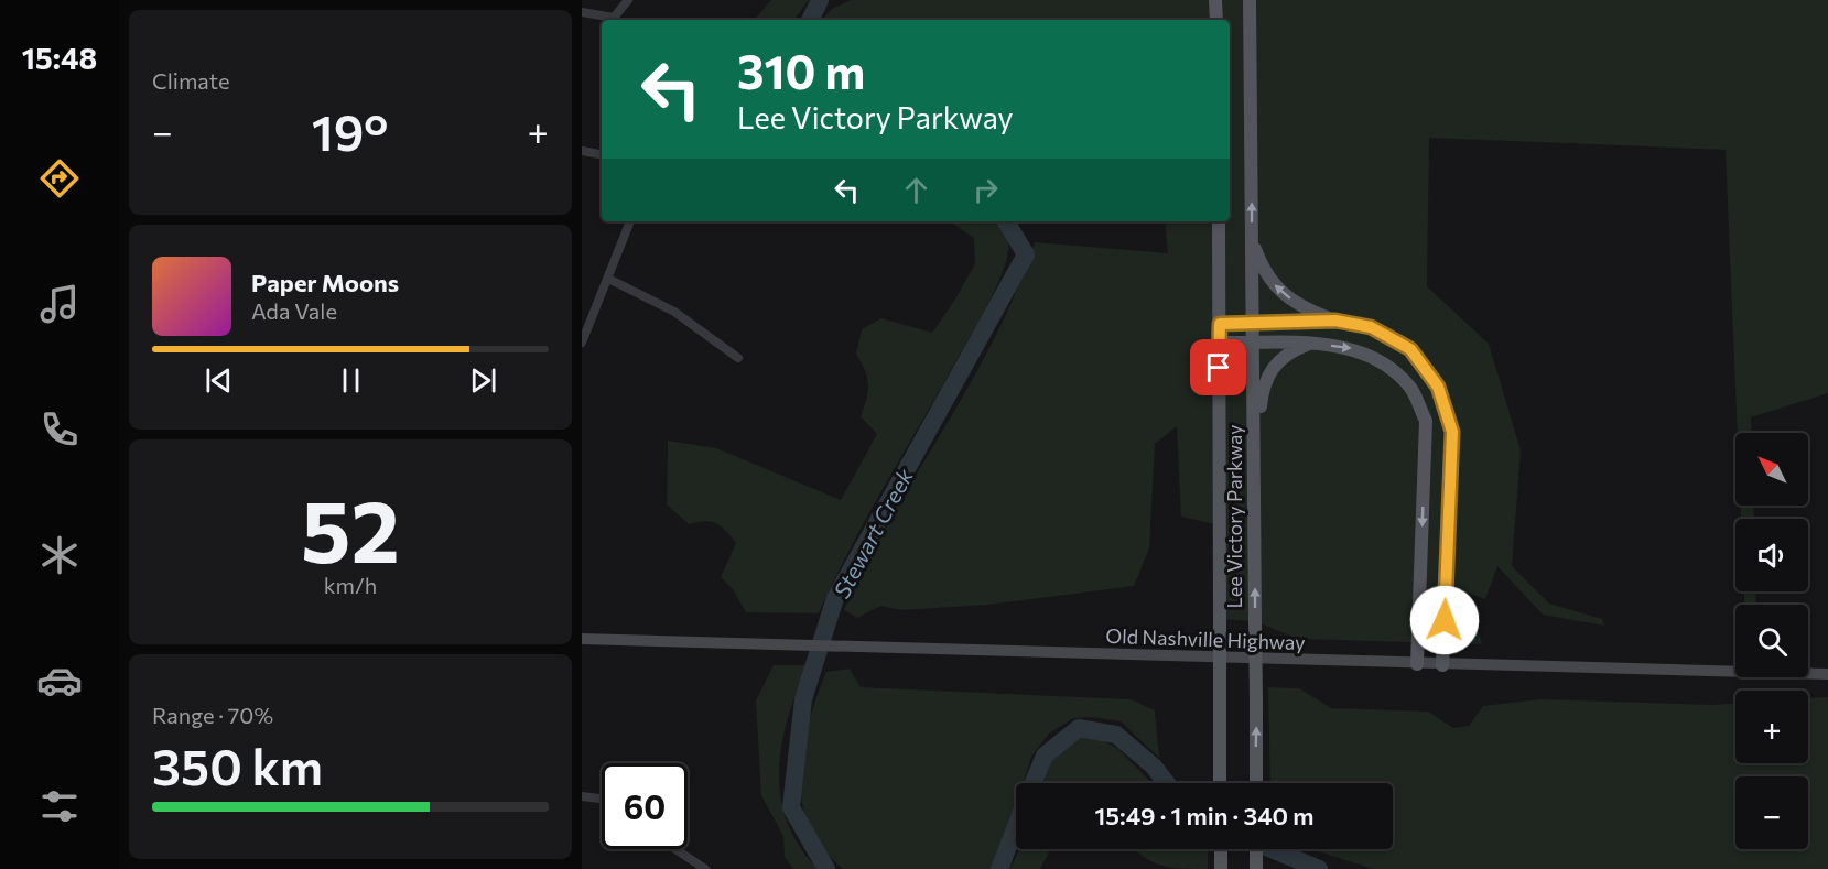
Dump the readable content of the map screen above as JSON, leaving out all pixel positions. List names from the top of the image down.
{
  "streets": {
    "main road": ["Lee Victory Parkway", "Old Nashville Highway"]
  },
  "water": ["Stewart Creek"],
  "north": "top left",
  "page": {
    "tabs": "15:48",
    "tile": [
      "Climate",
      ["52", "km/h"],
      ["Range · 70%", "350 km"]
    ],
    "turn": ["310 m", "Lee Victory Parkway"],
    "heat": ["−", "19°", "+"],
    "song": ["Paper Moons", "Ada Vale"],
    "map_buttons": ["+", "−"],
    "limit": "60",
    "trip": "15:49 · 1 min · 340 m"
  }
}
